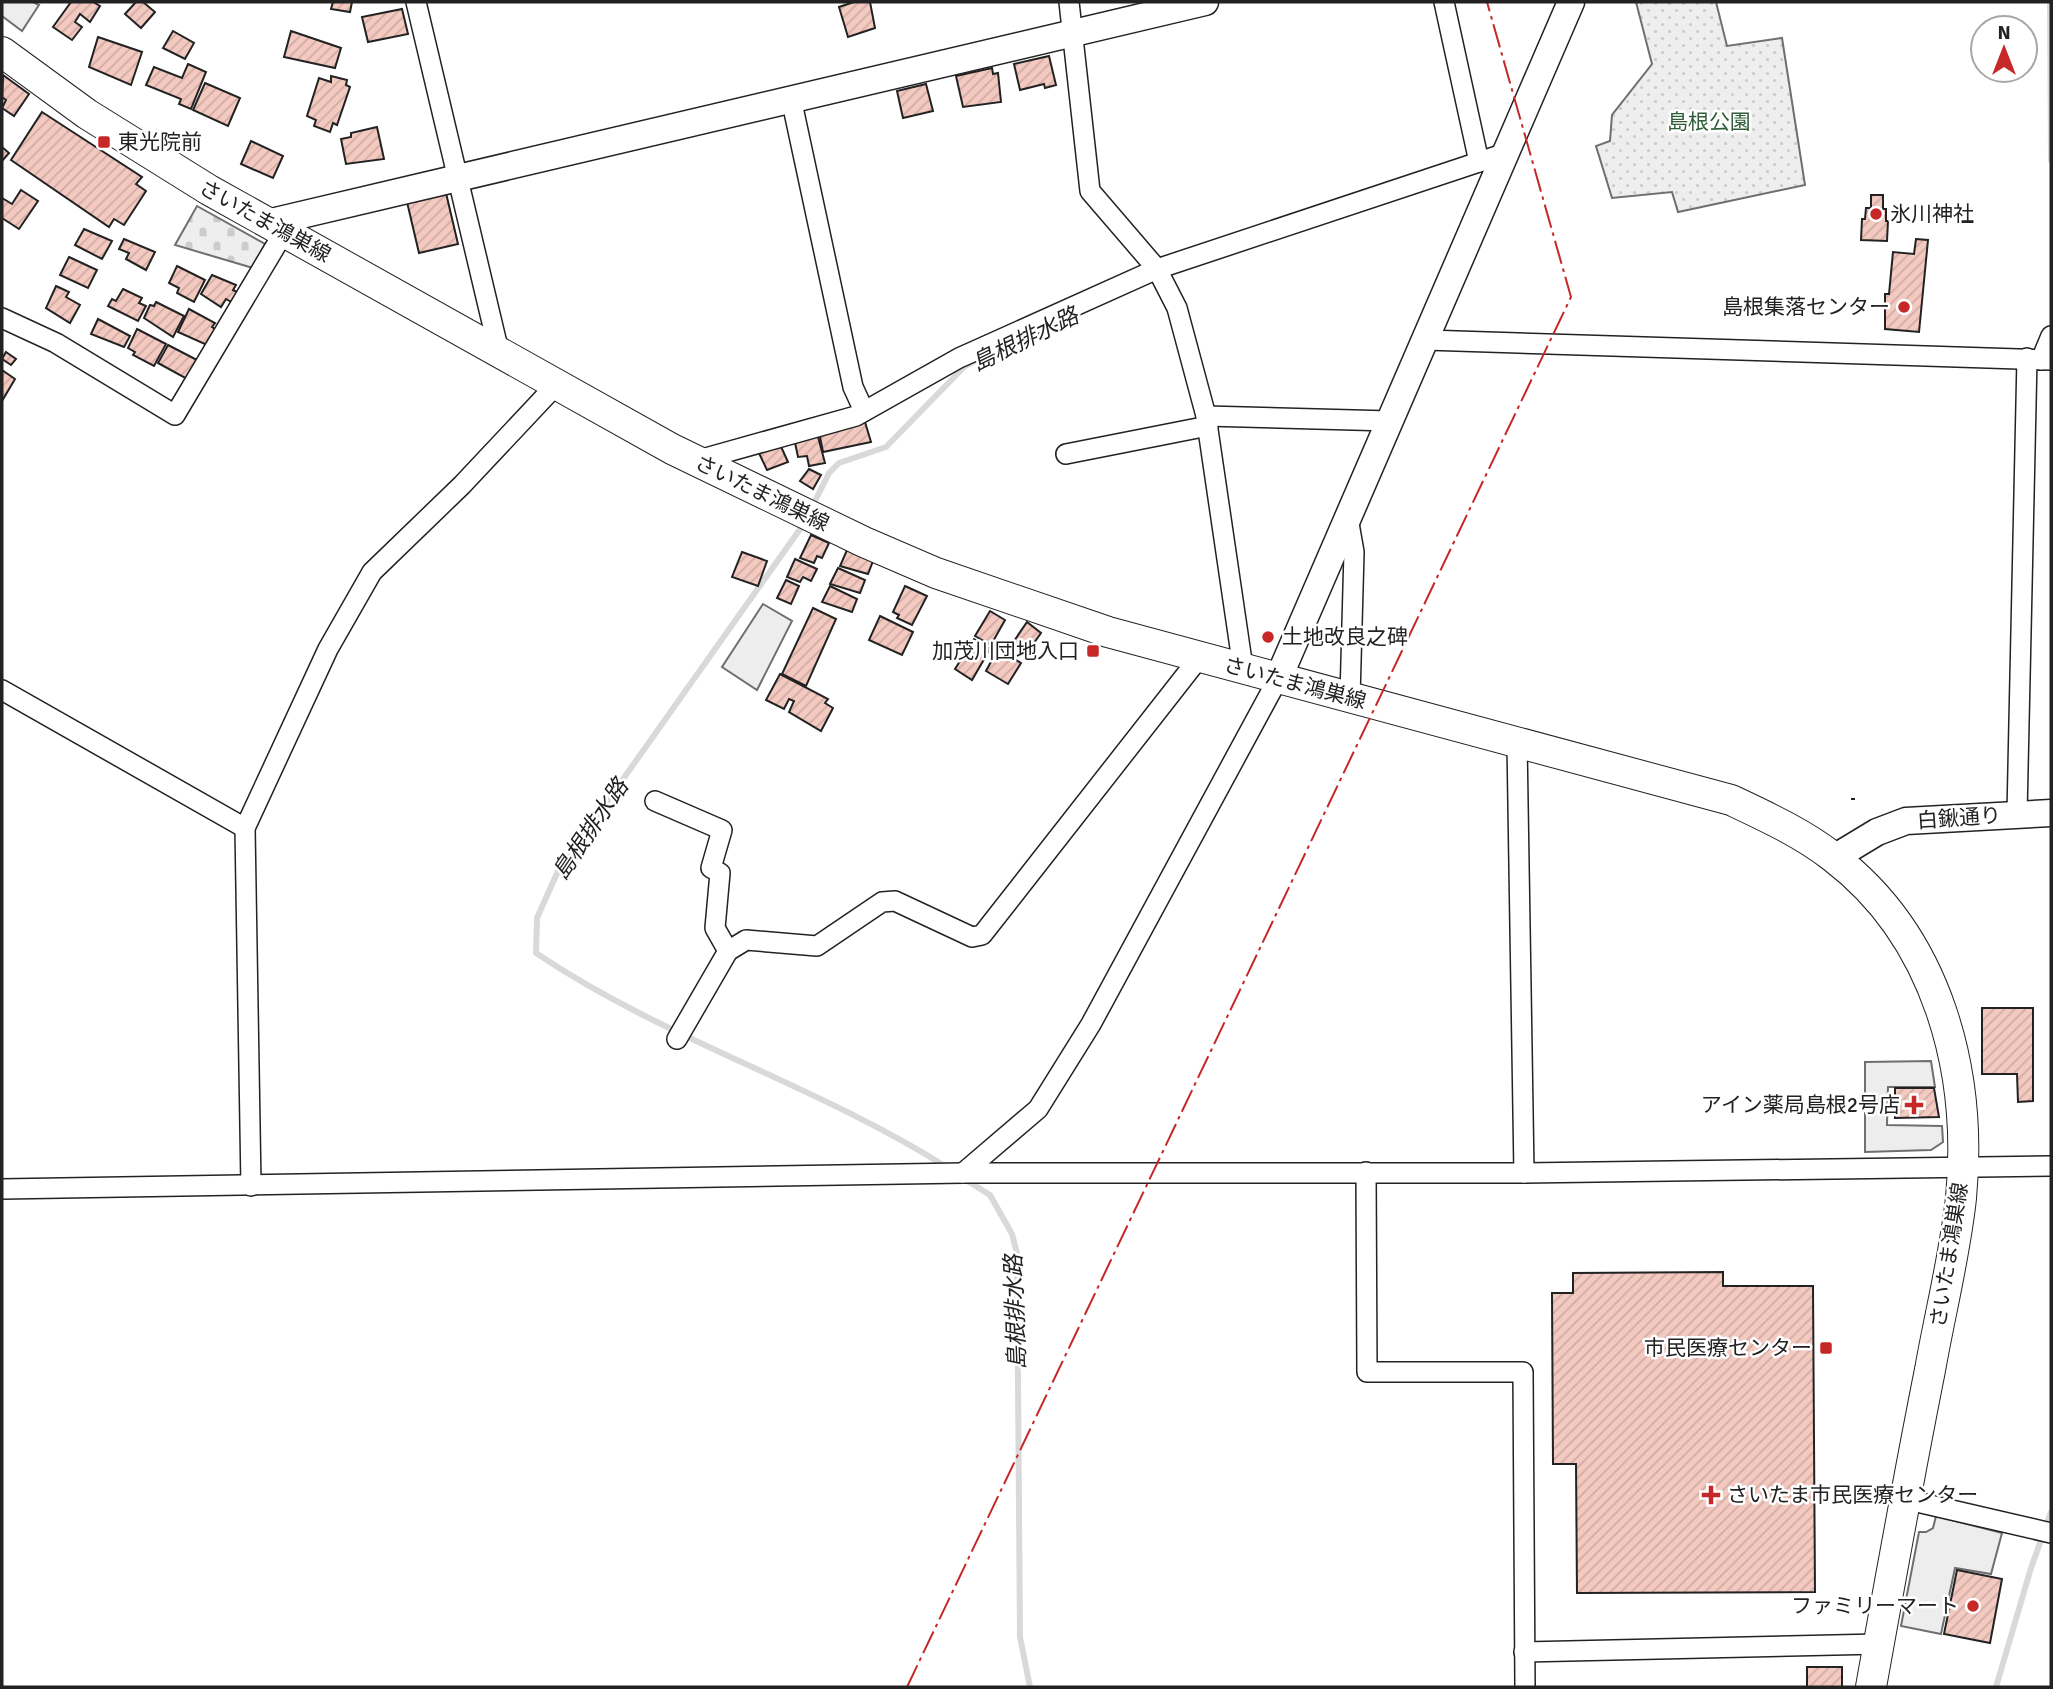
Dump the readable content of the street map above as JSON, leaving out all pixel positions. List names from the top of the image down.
{
  "streets": {
    "main road": ["さいたま鴻巣線"],
    "street": ["白鍬通り"]
  },
  "crossings": [
    ["さいたま鴻巣線", "白鍬通り"]
  ],
  "water": ["島根排水路"],
  "parks": ["島根公園"],
  "places": {
    "transit": ["東光院前", "加茂川団地入口", "市民医療センター"],
    "other": [
      "氷川神社",
      "島根集落センター",
      "土地改良之碑",
      "ファミリーマート"
    ],
    "health": ["アイン薬局島根2号店", "さいたま市民医療センター"]
  },
  "north": "top"
}
